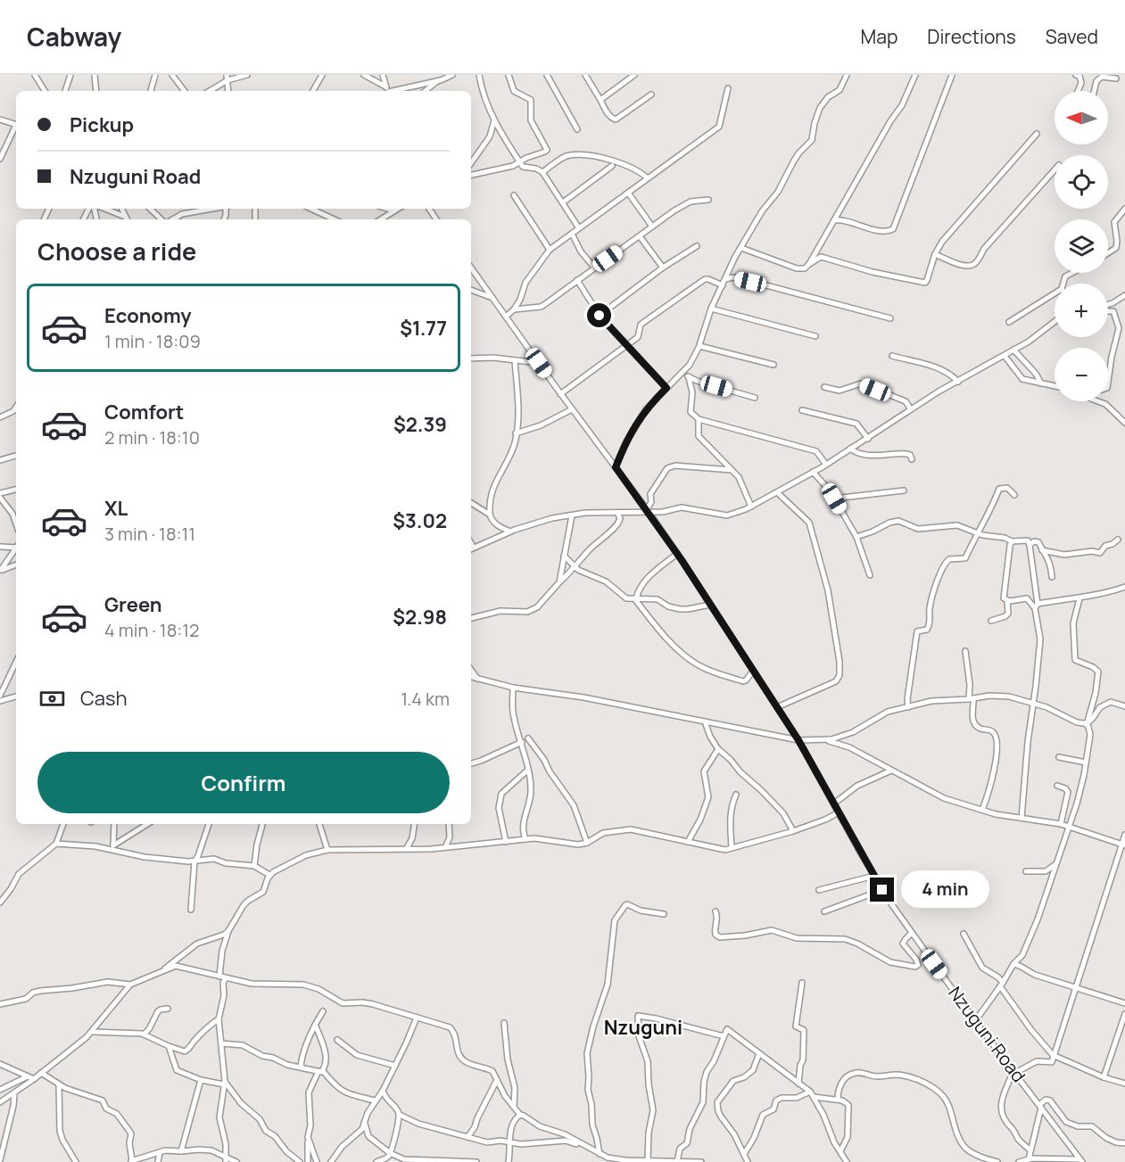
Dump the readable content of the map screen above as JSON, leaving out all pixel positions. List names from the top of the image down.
{
  "streets": {
    "street": ["Nzuguni Road"]
  },
  "districts": ["Nzuguni"],
  "north": "left",
  "page": {
    "header": "Cabway",
    "nav": ["Map", "Directions", "Saved"],
    "map_buttons": ["+", "−"],
    "banner": ["Pickup", "Nzuguni Road"],
    "heading": "Choose a ride",
    "list": [
      {
        "name": "Economy",
        "note": "1 min · 18:09",
        "value": "$1.77"
      },
      {
        "name": "Comfort",
        "note": "2 min · 18:10",
        "value": "$2.39"
      },
      {
        "name": "XL",
        "note": "3 min · 18:11",
        "value": "$3.02"
      },
      {
        "name": "Green",
        "note": "4 min · 18:12",
        "value": "$2.98"
      }
    ],
    "pay": ["Cash", "1.4 km"],
    "buttons": "Confirm",
    "bubble": "4 min"
  }
}
